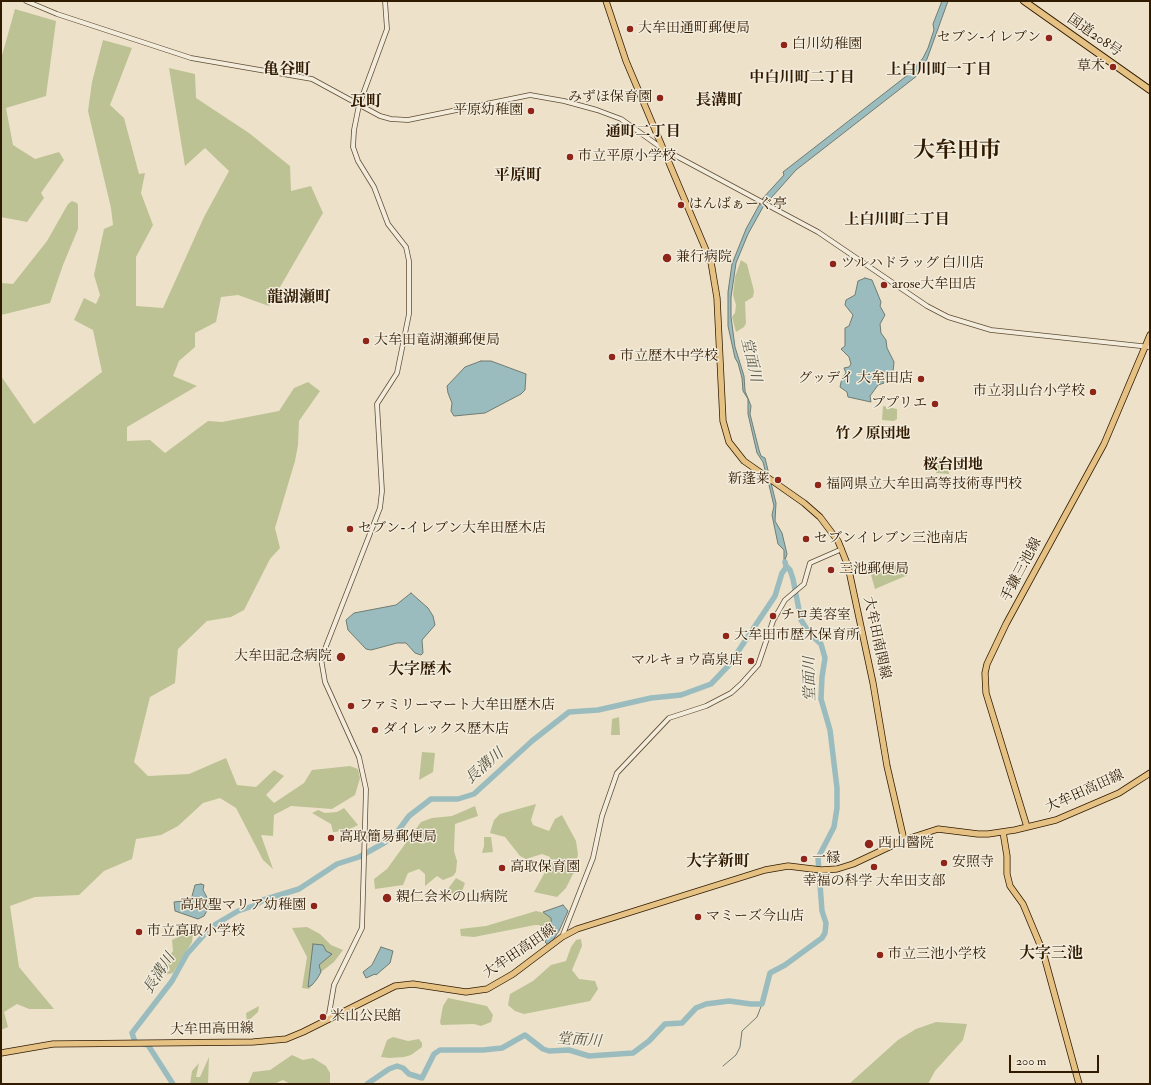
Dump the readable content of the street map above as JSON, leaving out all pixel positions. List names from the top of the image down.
{
  "streets": {
    "highway": ["国道208号"],
    "main road": ["手鎌三池線", "大牟田南関線", "大牟田高田線"]
  },
  "crossings": [
    ["手鎌三池線", "大牟田高田線"],
    ["大牟田南関線", "大牟田高田線"]
  ],
  "districts": [
    "亀谷町",
    "上白川町一丁目",
    "中白川町二丁目",
    "長溝町",
    "瓦町",
    "通町二丁目",
    "大牟田市",
    "平原町",
    "上白川町二丁目",
    "龍湖瀬町",
    "竹ノ原団地",
    "桜台団地",
    "大字歴木",
    "大字新町",
    "大字三池"
  ],
  "water": ["堂面川", "長溝川"],
  "places": [
    "大牟田通町郵便局",
    "セブン-イレブン",
    "白川幼稚園",
    "草木",
    "みずほ保育園",
    "平原幼稚園",
    "市立平原小学校",
    "はんばぁーぐ亭",
    "兼行病院",
    "ツルハドラッグ 白川店",
    "arose大牟田店",
    "大牟田竜湖瀬郵便局",
    "市立歴木中学校",
    "グッデイ 大牟田店",
    "市立羽山台小学校",
    "ププリエ",
    "新蓬莱",
    "福岡県立大牟田高等技術専門校",
    "セブン-イレブン大牟田歴木店",
    "セブンイレブン三池南店",
    "三池郵便局",
    "チロ美容室",
    "大牟田市歴木保育所",
    "大牟田記念病院",
    "マルキョウ高泉店",
    "ファミリーマート大牟田歴木店",
    "ダイレックス歴木店",
    "高取簡易郵便局",
    "西山醫院",
    "一縁",
    "安照寺",
    "幸福の科学 大牟田支部",
    "高取保育園",
    "親仁会米の山病院",
    "高取聖マリア幼稚園",
    "マミーズ今山店",
    "市立高取小学校",
    "市立三池小学校",
    "米山公民館"
  ],
  "scale_bar": "200 m"
}
